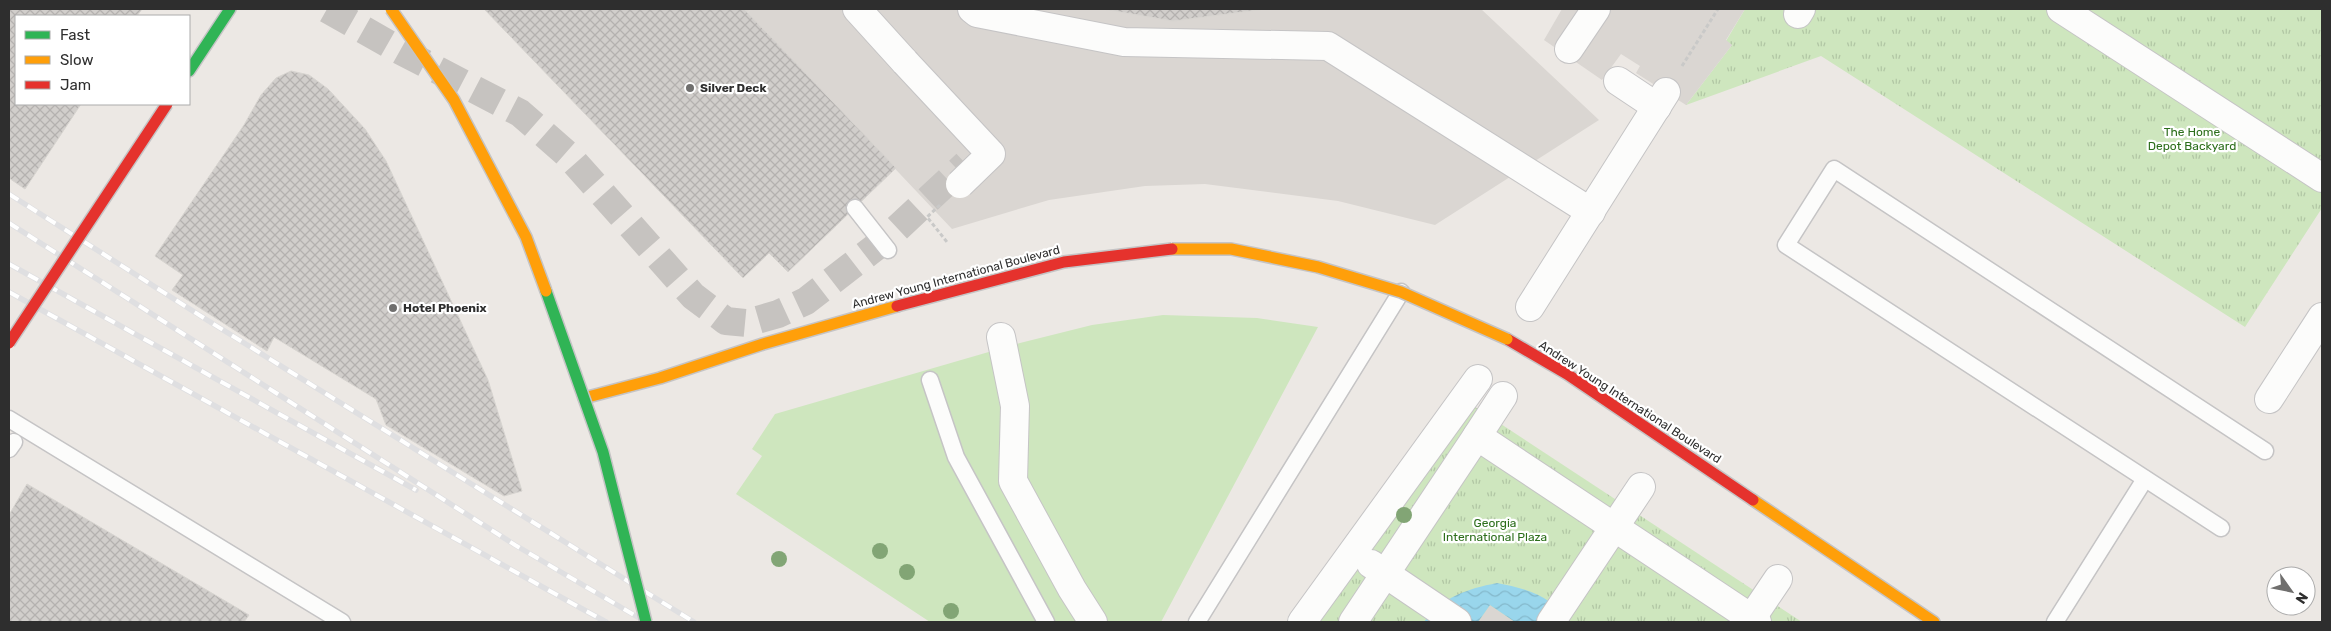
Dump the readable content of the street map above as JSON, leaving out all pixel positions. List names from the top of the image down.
{
  "streets": {
    "street": ["Andrew Young International Boulevard"]
  },
  "parks": ["The Home Depot Backyard", "Georgia International Plaza"],
  "places": ["Silver Deck", "Hotel Phoenix"],
  "legend": ["Fast", "Slow", "Jam"],
  "north": "bottom right"
}
